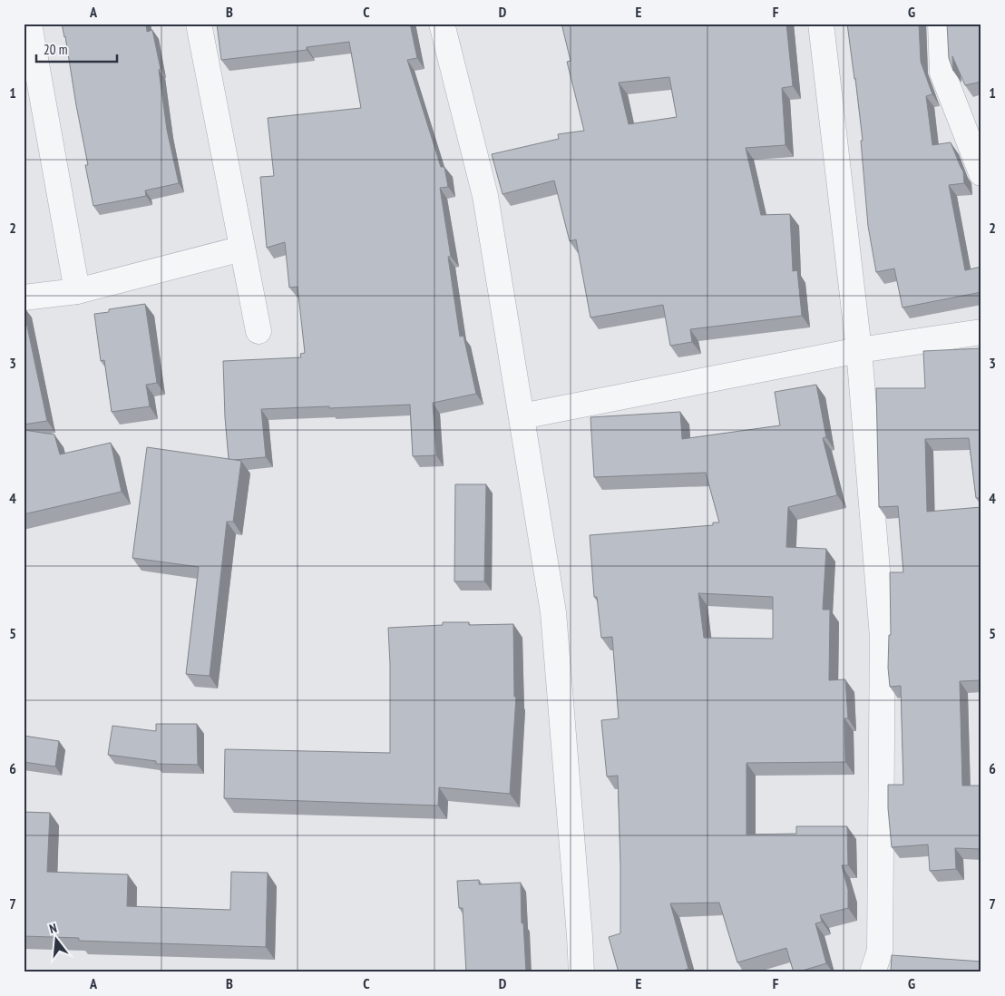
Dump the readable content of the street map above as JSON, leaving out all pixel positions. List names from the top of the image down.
{
  "scale_bar": "20 m",
  "north": "top",
  "grid": {
    "columns": [
      "A",
      "B",
      "C",
      "D",
      "E",
      "F",
      "G"
    ],
    "rows": [
      "1",
      "2",
      "3",
      "4",
      "5",
      "6",
      "7"
    ]
  }
}
